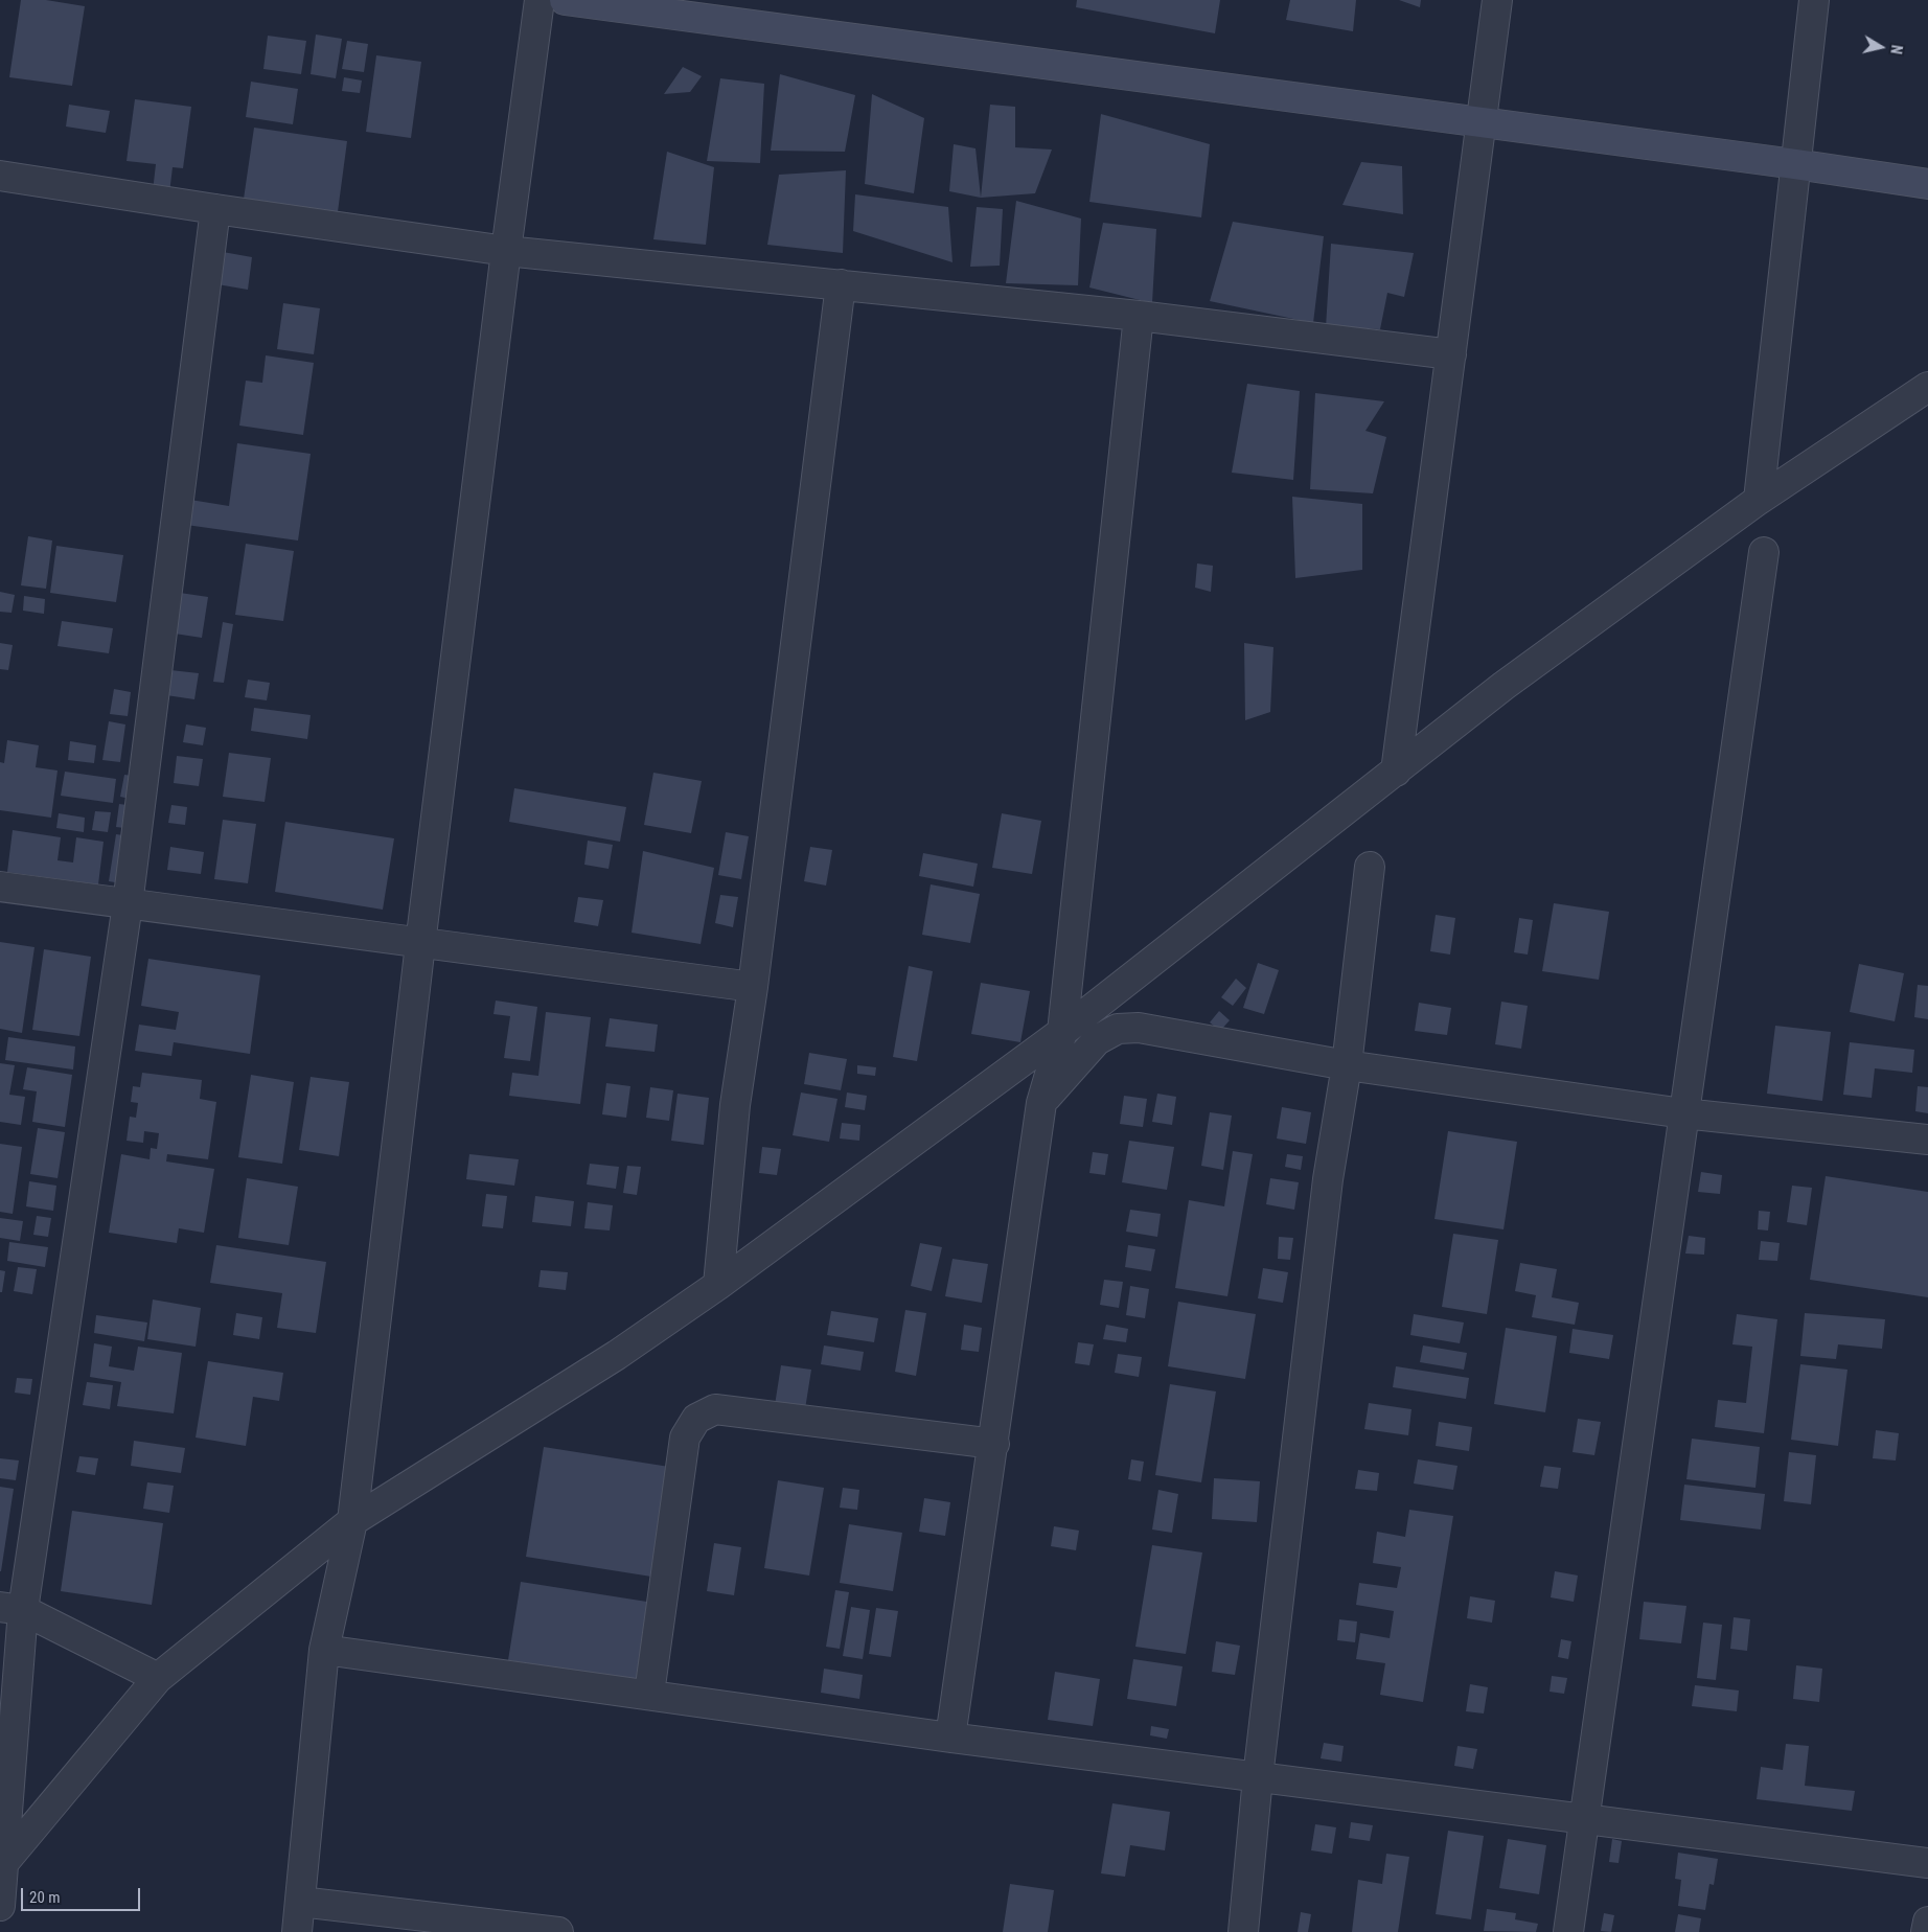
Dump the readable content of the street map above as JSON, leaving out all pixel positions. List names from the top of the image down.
{
  "scale_bar": "20 m",
  "north": "right"
}
